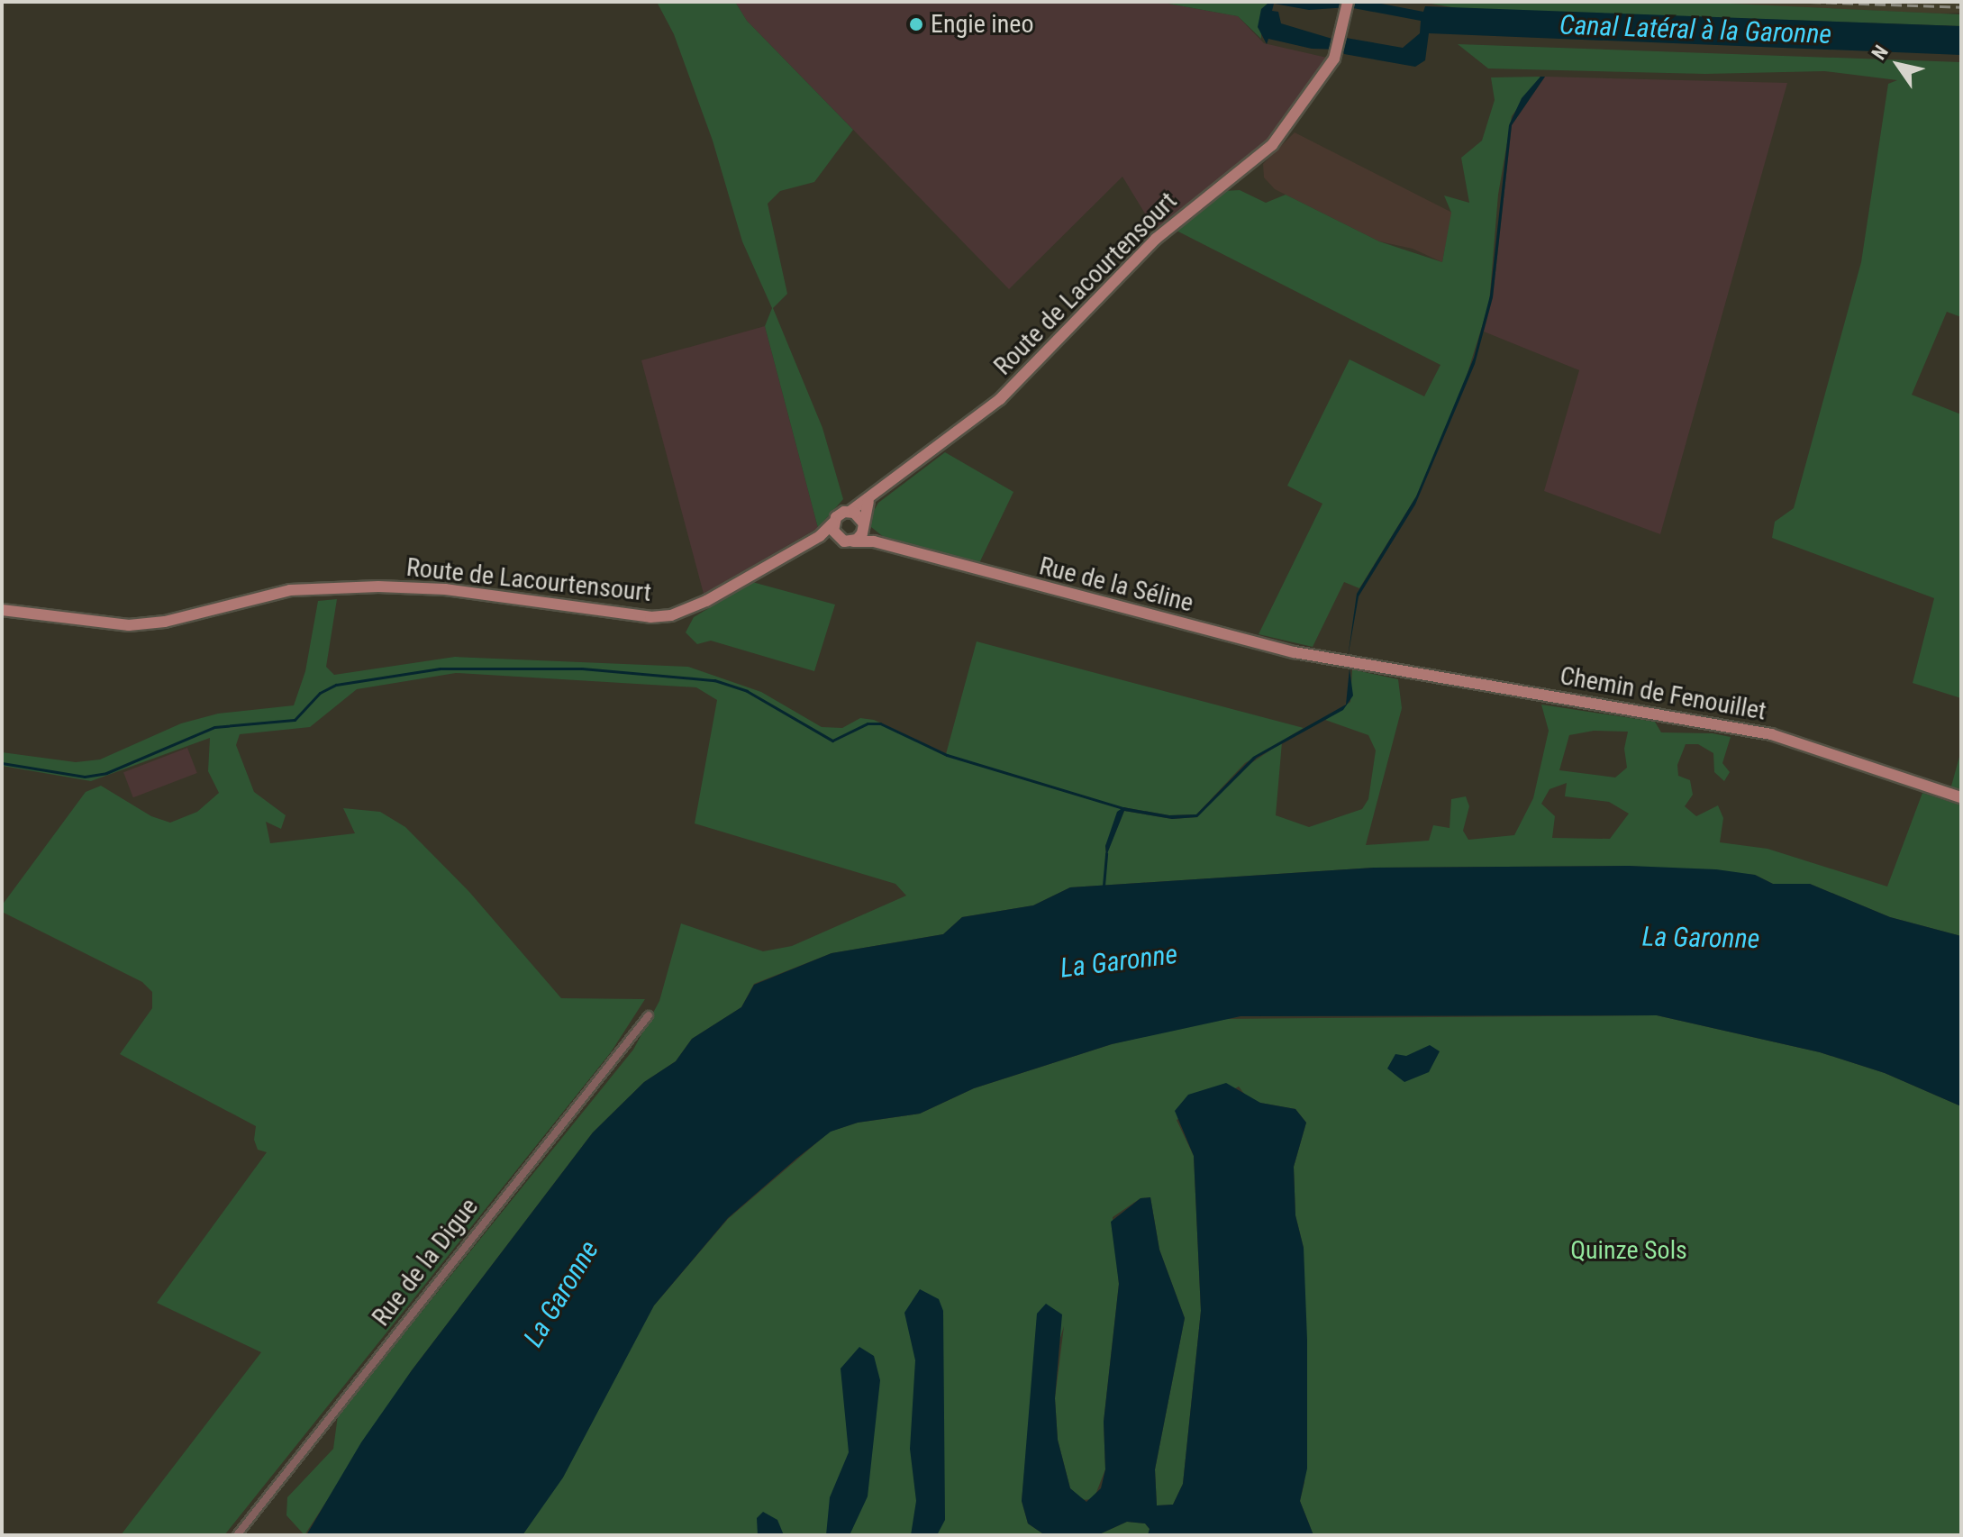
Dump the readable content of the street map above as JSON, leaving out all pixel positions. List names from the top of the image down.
{
  "streets": {
    "main road": ["Route de Lacourtensourt", "Rue de la Séline", "Chemin de Fenouillet"],
    "street": ["Rue de la Digue"]
  },
  "crossings": [
    ["Rue de la Séline", "Chemin de Fenouillet"]
  ],
  "water": ["Canal Latéral à la Garonne", "La Garonne"],
  "parks": ["Quinze Sols"],
  "places": ["Engie ineo"],
  "north": "top left"
}
